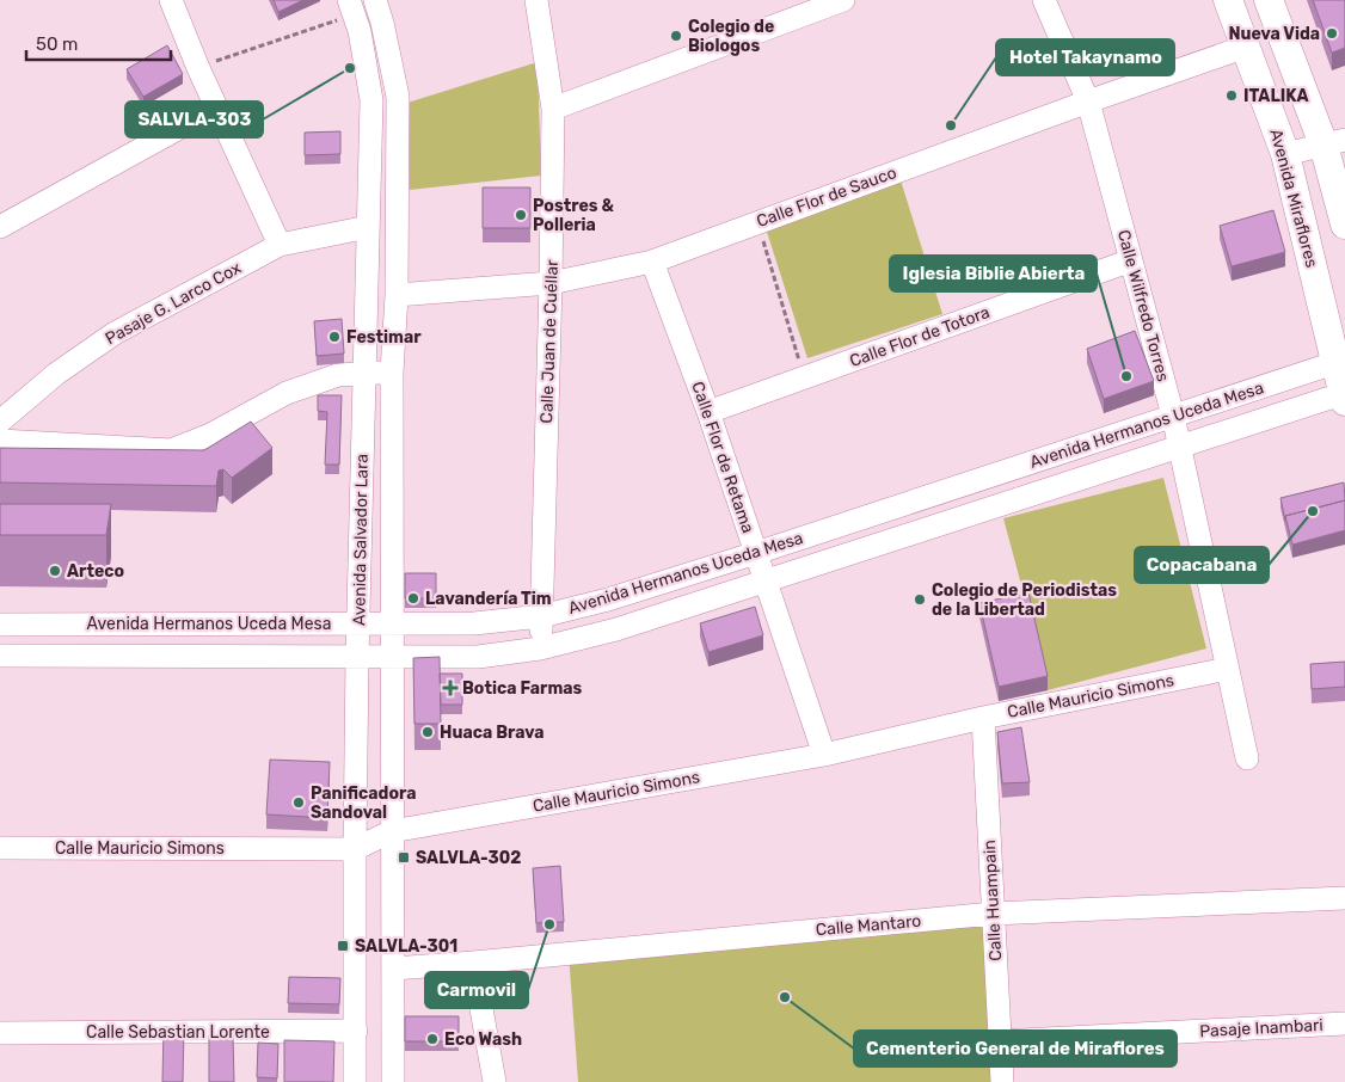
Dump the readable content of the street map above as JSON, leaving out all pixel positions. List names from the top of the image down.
{
  "streets": {
    "main road": ["Avenida Miraflores"],
    "street": [
      "Calle Flor de Sauco",
      "Pasaje G. Larco Cox",
      "Calle Wilfredo Torres",
      "Calle Flor de Totora",
      "Calle Juan de Cuéllar",
      "Avenida Hermanos Uceda Mesa",
      "Calle Flor de Retama",
      "Avenida Salvador Lara",
      "Calle Mauricio Simons",
      "Calle Huampain",
      "Calle Mantaro",
      "Pasaje Inambari",
      "Calle Sebastian Lorente"
    ]
  },
  "crossings": [
    ["Calle Flor de Sauco", "Avenida Miraflores"],
    ["Calle Flor de Sauco", "Calle Wilfredo Torres"],
    ["Calle Flor de Sauco", "Calle Juan de Cuéllar"],
    ["Calle Flor de Sauco", "Calle Flor de Retama"],
    ["Calle Flor de Sauco", "Avenida Salvador Lara"],
    ["Avenida Miraflores", "Avenida Hermanos Uceda Mesa"],
    ["Pasaje G. Larco Cox", "Avenida Salvador Lara"],
    ["Calle Wilfredo Torres", "Calle Flor de Totora"],
    ["Calle Wilfredo Torres", "Avenida Hermanos Uceda Mesa"],
    ["Calle Wilfredo Torres", "Calle Mauricio Simons"],
    ["Calle Flor de Totora", "Calle Flor de Retama"],
    ["Calle Juan de Cuéllar", "Avenida Hermanos Uceda Mesa"],
    ["Avenida Hermanos Uceda Mesa", "Calle Flor de Retama"],
    ["Avenida Hermanos Uceda Mesa", "Avenida Salvador Lara"],
    ["Calle Flor de Retama", "Calle Mauricio Simons"],
    ["Avenida Salvador Lara", "Calle Mauricio Simons"],
    ["Avenida Salvador Lara", "Calle Mantaro"],
    ["Avenida Salvador Lara", "Calle Sebastian Lorente"],
    ["Calle Mauricio Simons", "Calle Huampain"],
    ["Calle Huampain", "Calle Mantaro"],
    ["Calle Huampain", "Pasaje Inambari"]
  ],
  "places": {
    "other": [
      "Nueva Vida",
      "Colegio de Biologos",
      "SALVLA-303",
      "ITALIKA",
      "Hotel Takaynamo",
      "Postres & Polleria",
      "Festimar",
      "Iglesia Biblie Abierta",
      "Copacabana",
      "Arteco",
      "Lavandería Tim",
      "Colegio de Periodistas de la Libertad",
      "Huaca Brava",
      "Panificadora Sandoval",
      "Carmovil",
      "Cementerio General de Miraflores",
      "Eco Wash"
    ],
    "health": ["Botica Farmas"],
    "transit": ["SALVLA-302", "SALVLA-301"]
  },
  "scale_bar": "50 m"
}
